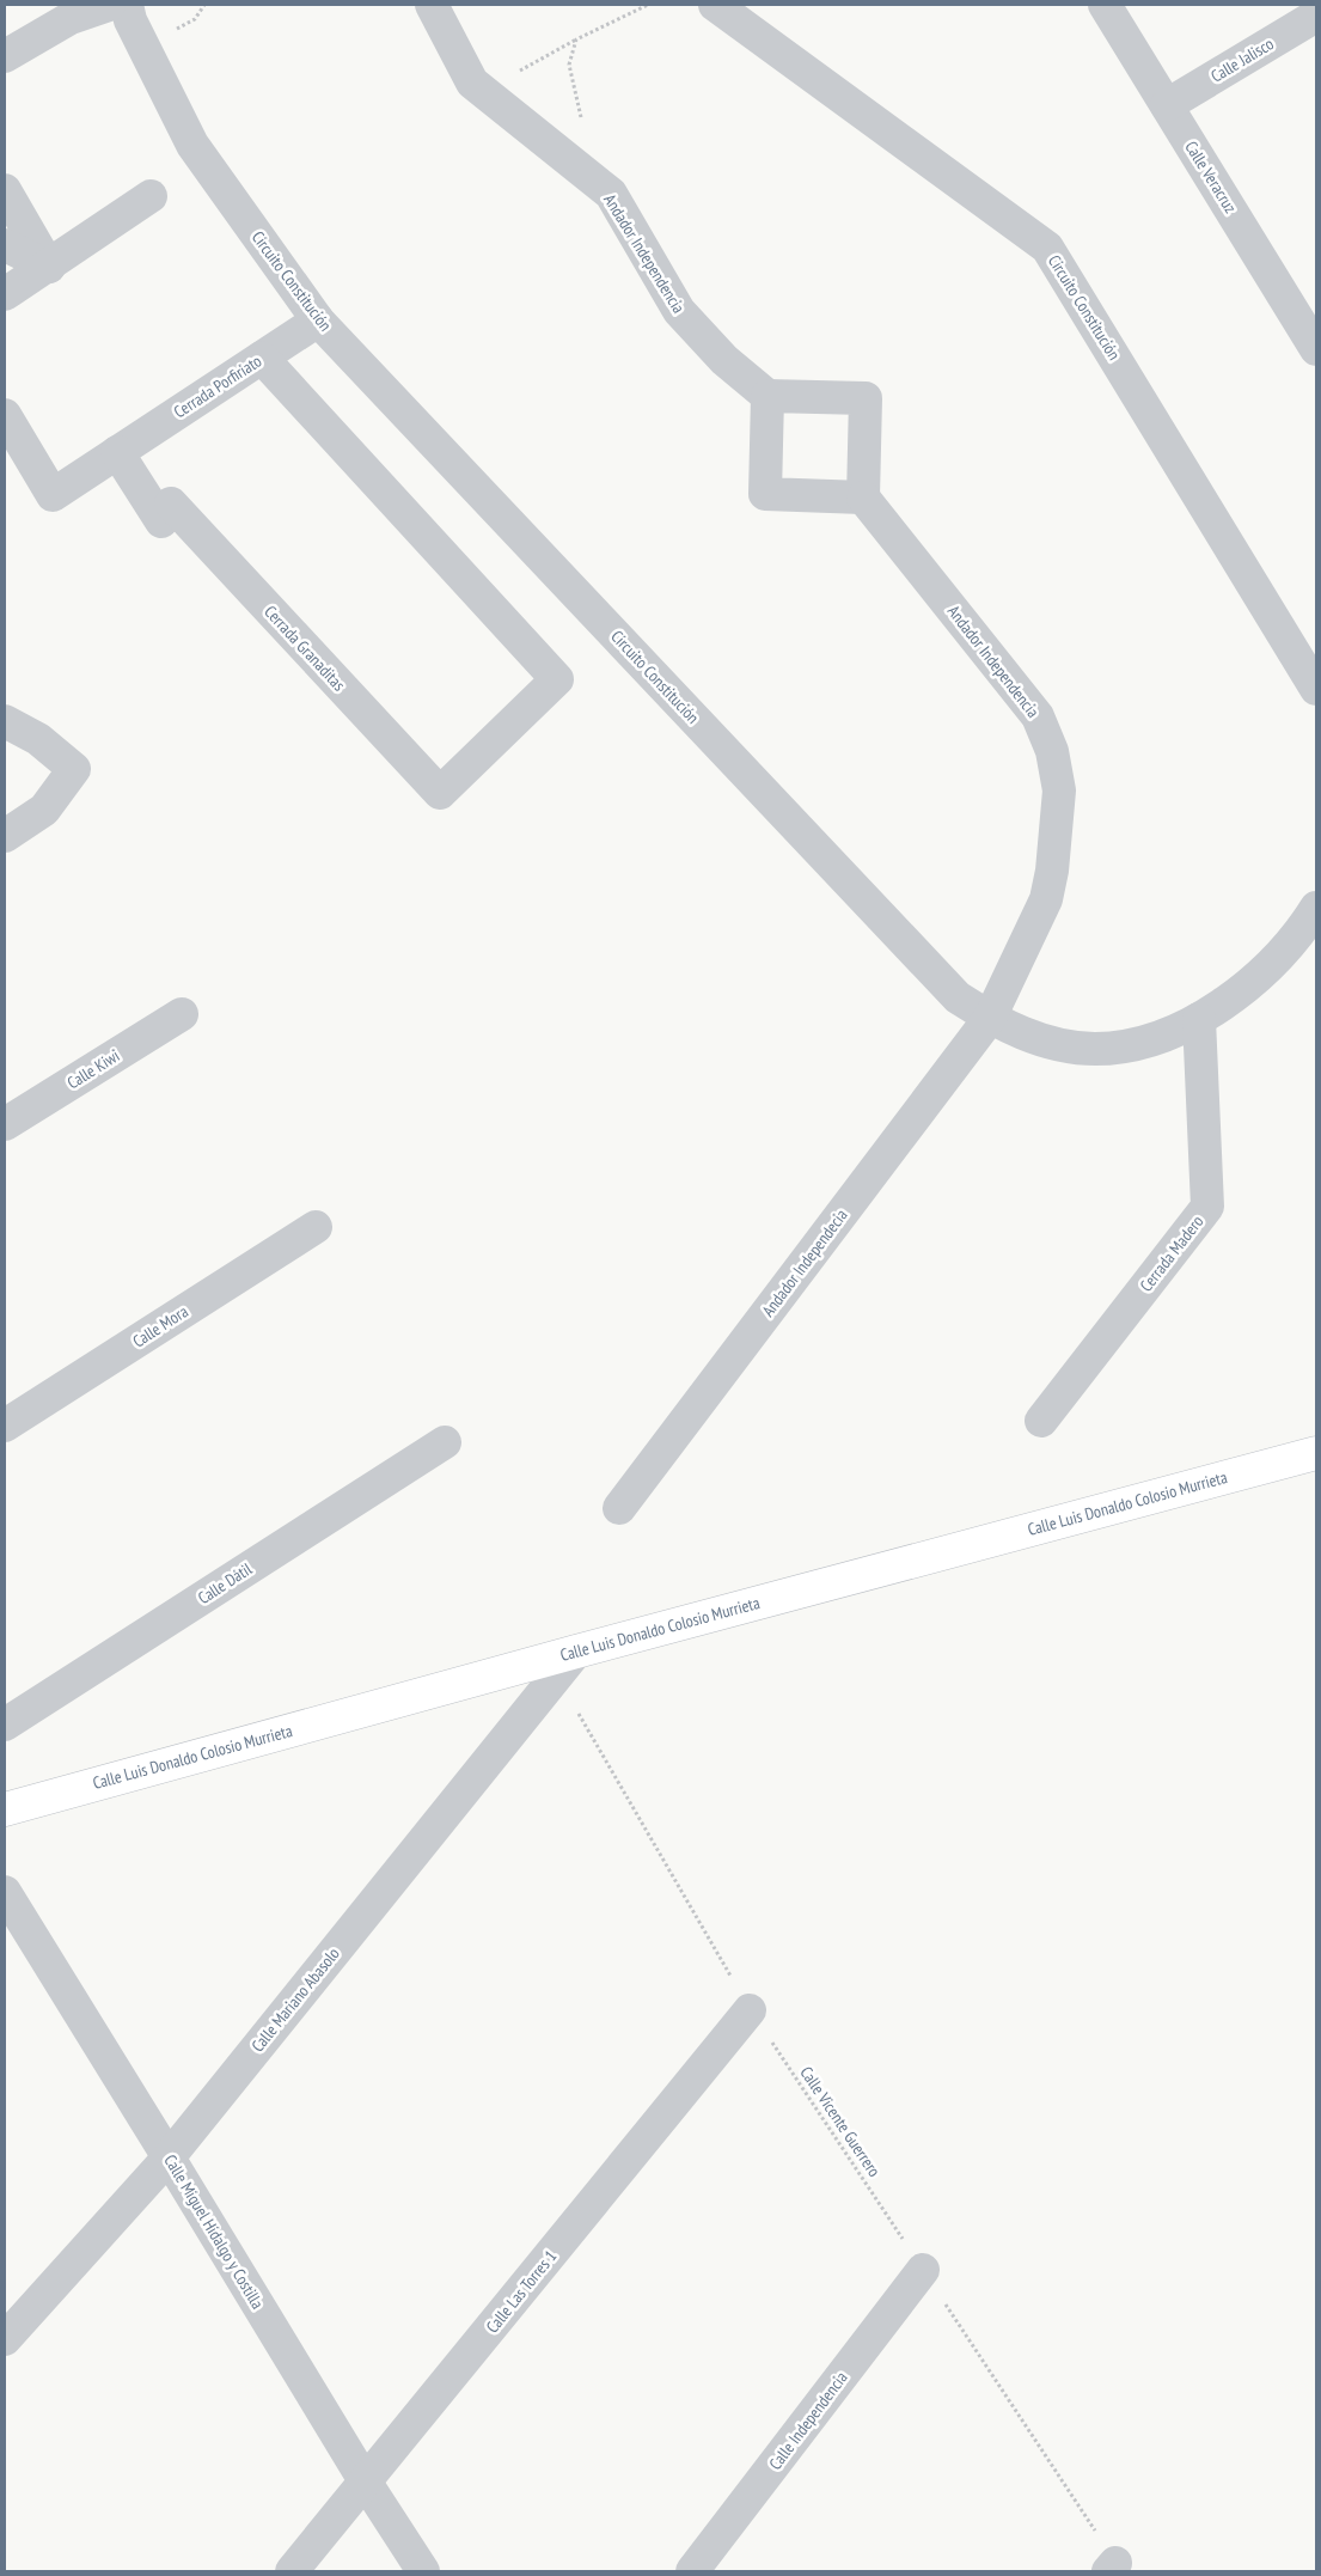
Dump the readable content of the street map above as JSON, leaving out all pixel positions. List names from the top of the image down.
{
  "streets": {
    "street": [
      "Calle Jalisco",
      "Calle Veracruz",
      "Andador Independencia",
      "Circuito Constitución",
      "Cerrada Porfiriato",
      "Cerrada Granaditas",
      "Calle Kiwi",
      "Cerrada Madero",
      "Andador Independecia",
      "Calle Mora",
      "Calle Luis Donaldo Colosio Murrieta",
      "Calle Dátil",
      "Calle Mariano Abasolo",
      "Calle Miguel Hidalgo y Costilla",
      "Calle Las Torres 1",
      "Calle Independencia"
    ],
    "path": ["Calle Vicente Guerrero"]
  },
  "crossings": [
    ["Calle Jalisco", "Calle Veracruz"],
    ["Andador Independencia", "Circuito Constitución"],
    ["Andador Independencia", "Andador Independecia"],
    ["Circuito Constitución", "Cerrada Porfiriato"],
    ["Circuito Constitución", "Cerrada Madero"],
    ["Circuito Constitución", "Andador Independecia"],
    ["Cerrada Porfiriato", "Cerrada Granaditas"],
    ["Calle Luis Donaldo Colosio Murrieta", "Calle Mariano Abasolo"],
    ["Calle Luis Donaldo Colosio Murrieta", "Calle Vicente Guerrero"],
    ["Calle Mariano Abasolo", "Calle Vicente Guerrero"],
    ["Calle Mariano Abasolo", "Calle Miguel Hidalgo y Costilla"],
    ["Calle Vicente Guerrero", "Calle Las Torres 1"],
    ["Calle Vicente Guerrero", "Calle Independencia"],
    ["Calle Miguel Hidalgo y Costilla", "Calle Las Torres 1"]
  ]
}
